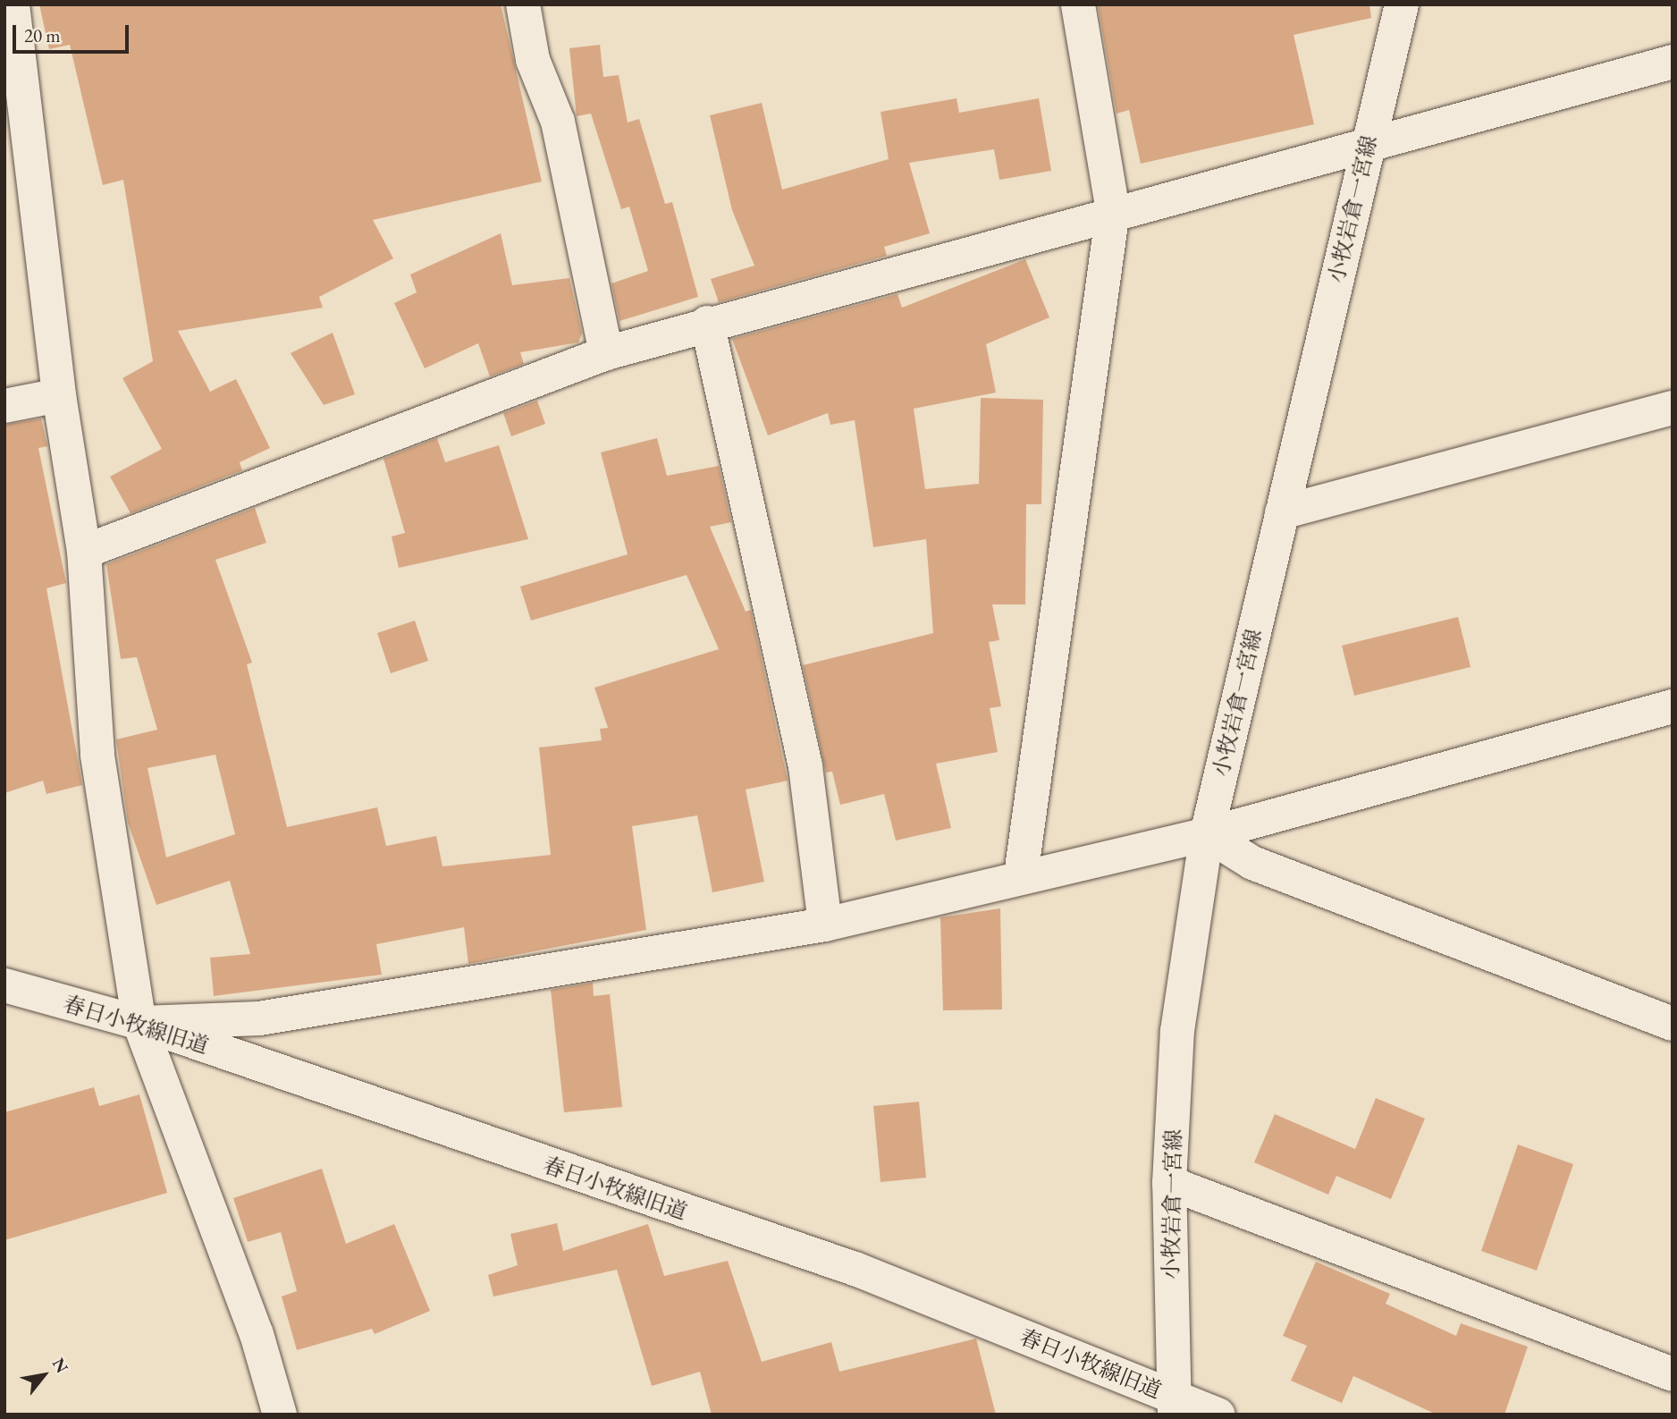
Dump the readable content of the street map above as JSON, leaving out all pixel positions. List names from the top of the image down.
{
  "streets": {
    "street": ["小牧岩倉一宮線", "春日小牧線旧道"]
  },
  "crossings": [
    ["小牧岩倉一宮線", "春日小牧線旧道"]
  ],
  "scale_bar": "20 m",
  "north": "top right"
}
